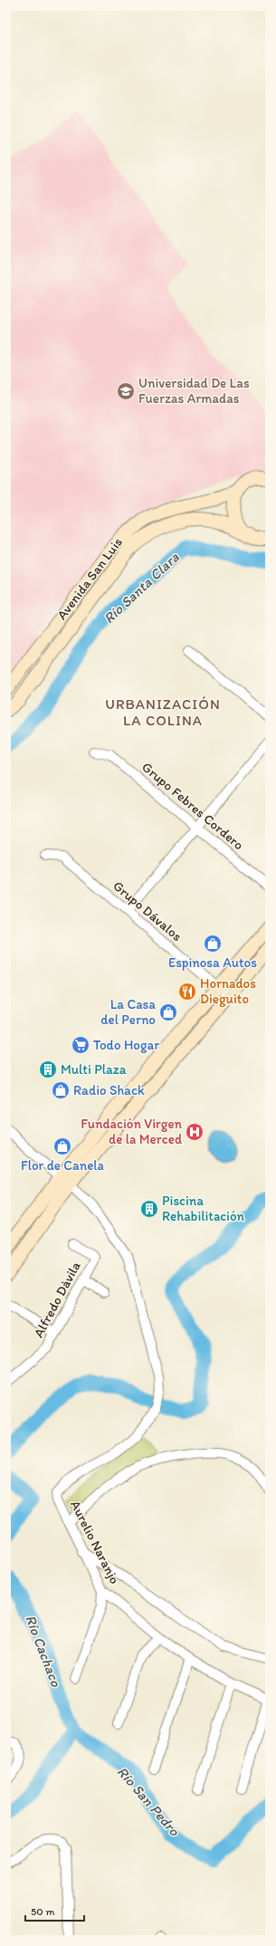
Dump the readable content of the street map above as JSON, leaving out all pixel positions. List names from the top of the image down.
{
  "streets": {
    "main road": ["Avenida San Luis"],
    "street": [
      "Grupo Febres Cordero",
      "Grupo Dávalos",
      "Alfredo Dàvila",
      "Aurelio Naranjo"
    ]
  },
  "districts": ["URBANIZACIÓN LA COLINA"],
  "water": ["Río Santa Clara", "Río Cachaco", "Río San Pedro"],
  "places": {
    "school or university": ["Universidad De Las Fuerzas Armadas"],
    "shop": [
      "Espinosa Autos",
      "La Casa del Perno",
      "Radio Shack",
      "Flor de Canela"
    ],
    "restaurant": ["Hornados Dieguito"],
    "supermarket": ["Todo Hogar"],
    "building": ["Multi Plaza", "Piscina Rehabilitación"],
    "hospital": ["Fundación Virgen de la Merced"]
  },
  "scale_bar": "50 m"
}
